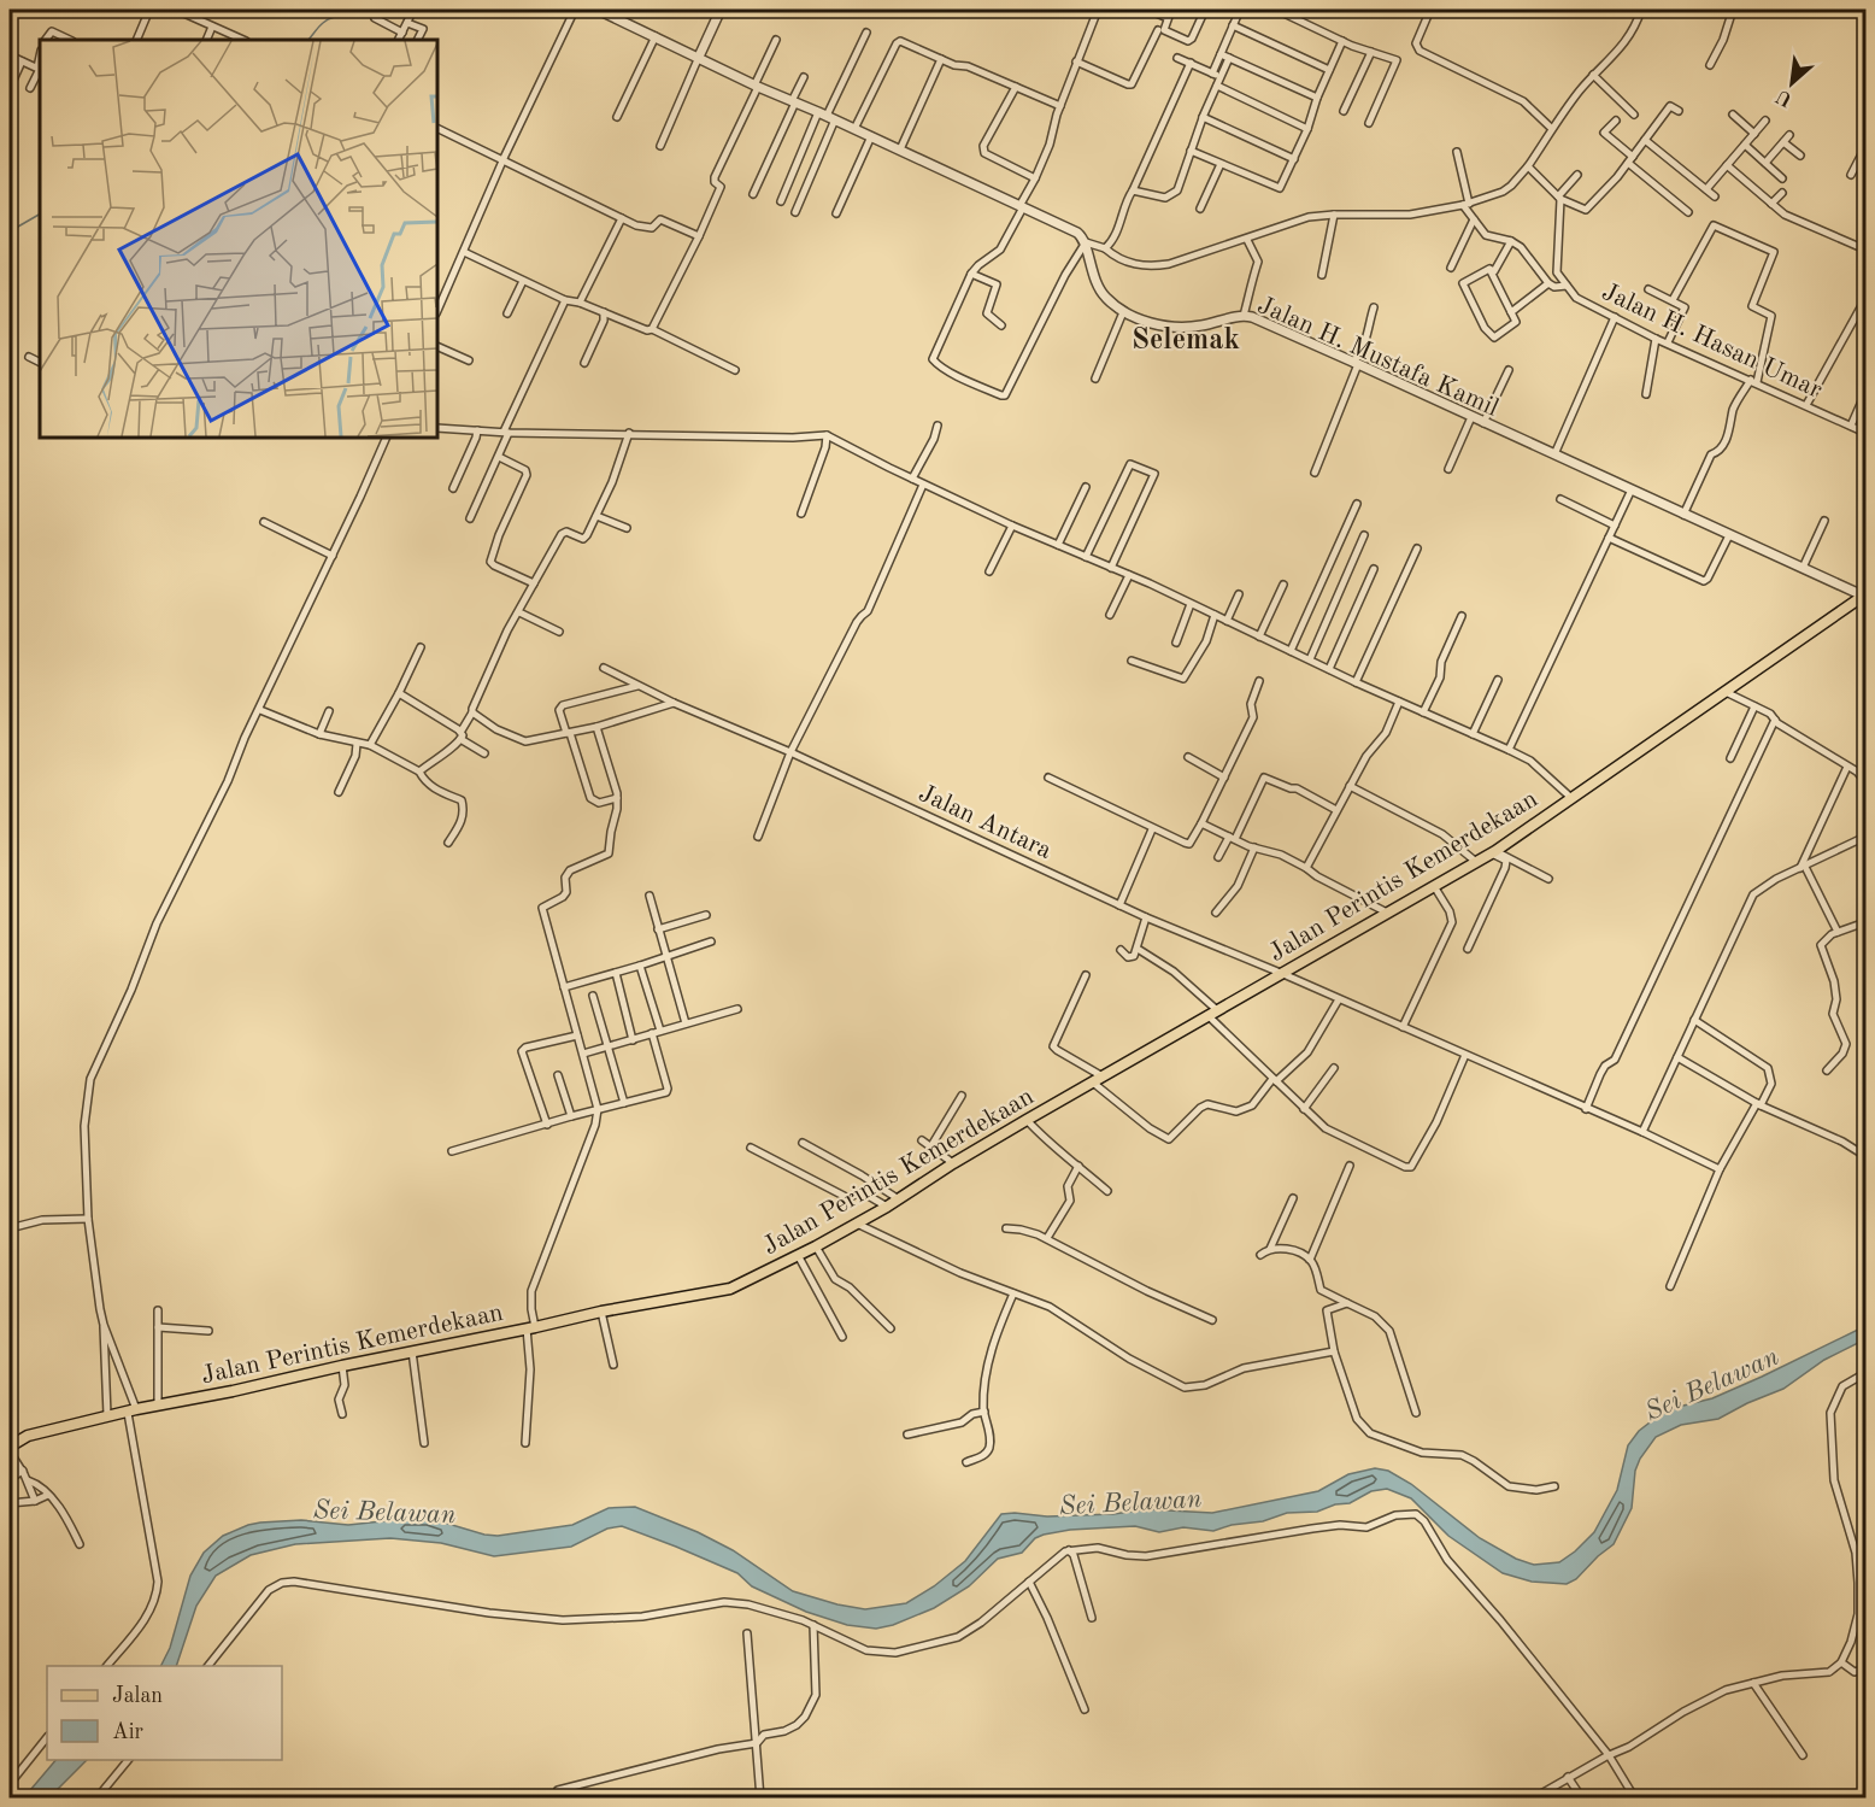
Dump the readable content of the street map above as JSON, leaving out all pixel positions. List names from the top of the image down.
{
  "streets": {
    "main road": ["Jalan Perintis Kemerdekaan"],
    "street": ["Jalan H. Hasan Umar", "Jalan H. Mustafa Kamil", "Jalan Antara"]
  },
  "crossings": [
    ["Jalan H. Mustafa Kamil", "Jalan Perintis Kemerdekaan"],
    ["Jalan Antara", "Jalan Perintis Kemerdekaan"]
  ],
  "districts": ["Selemak"],
  "water": ["Sei Belawan"],
  "legend": ["Jalan", "Air"],
  "north": "bottom left"
}
